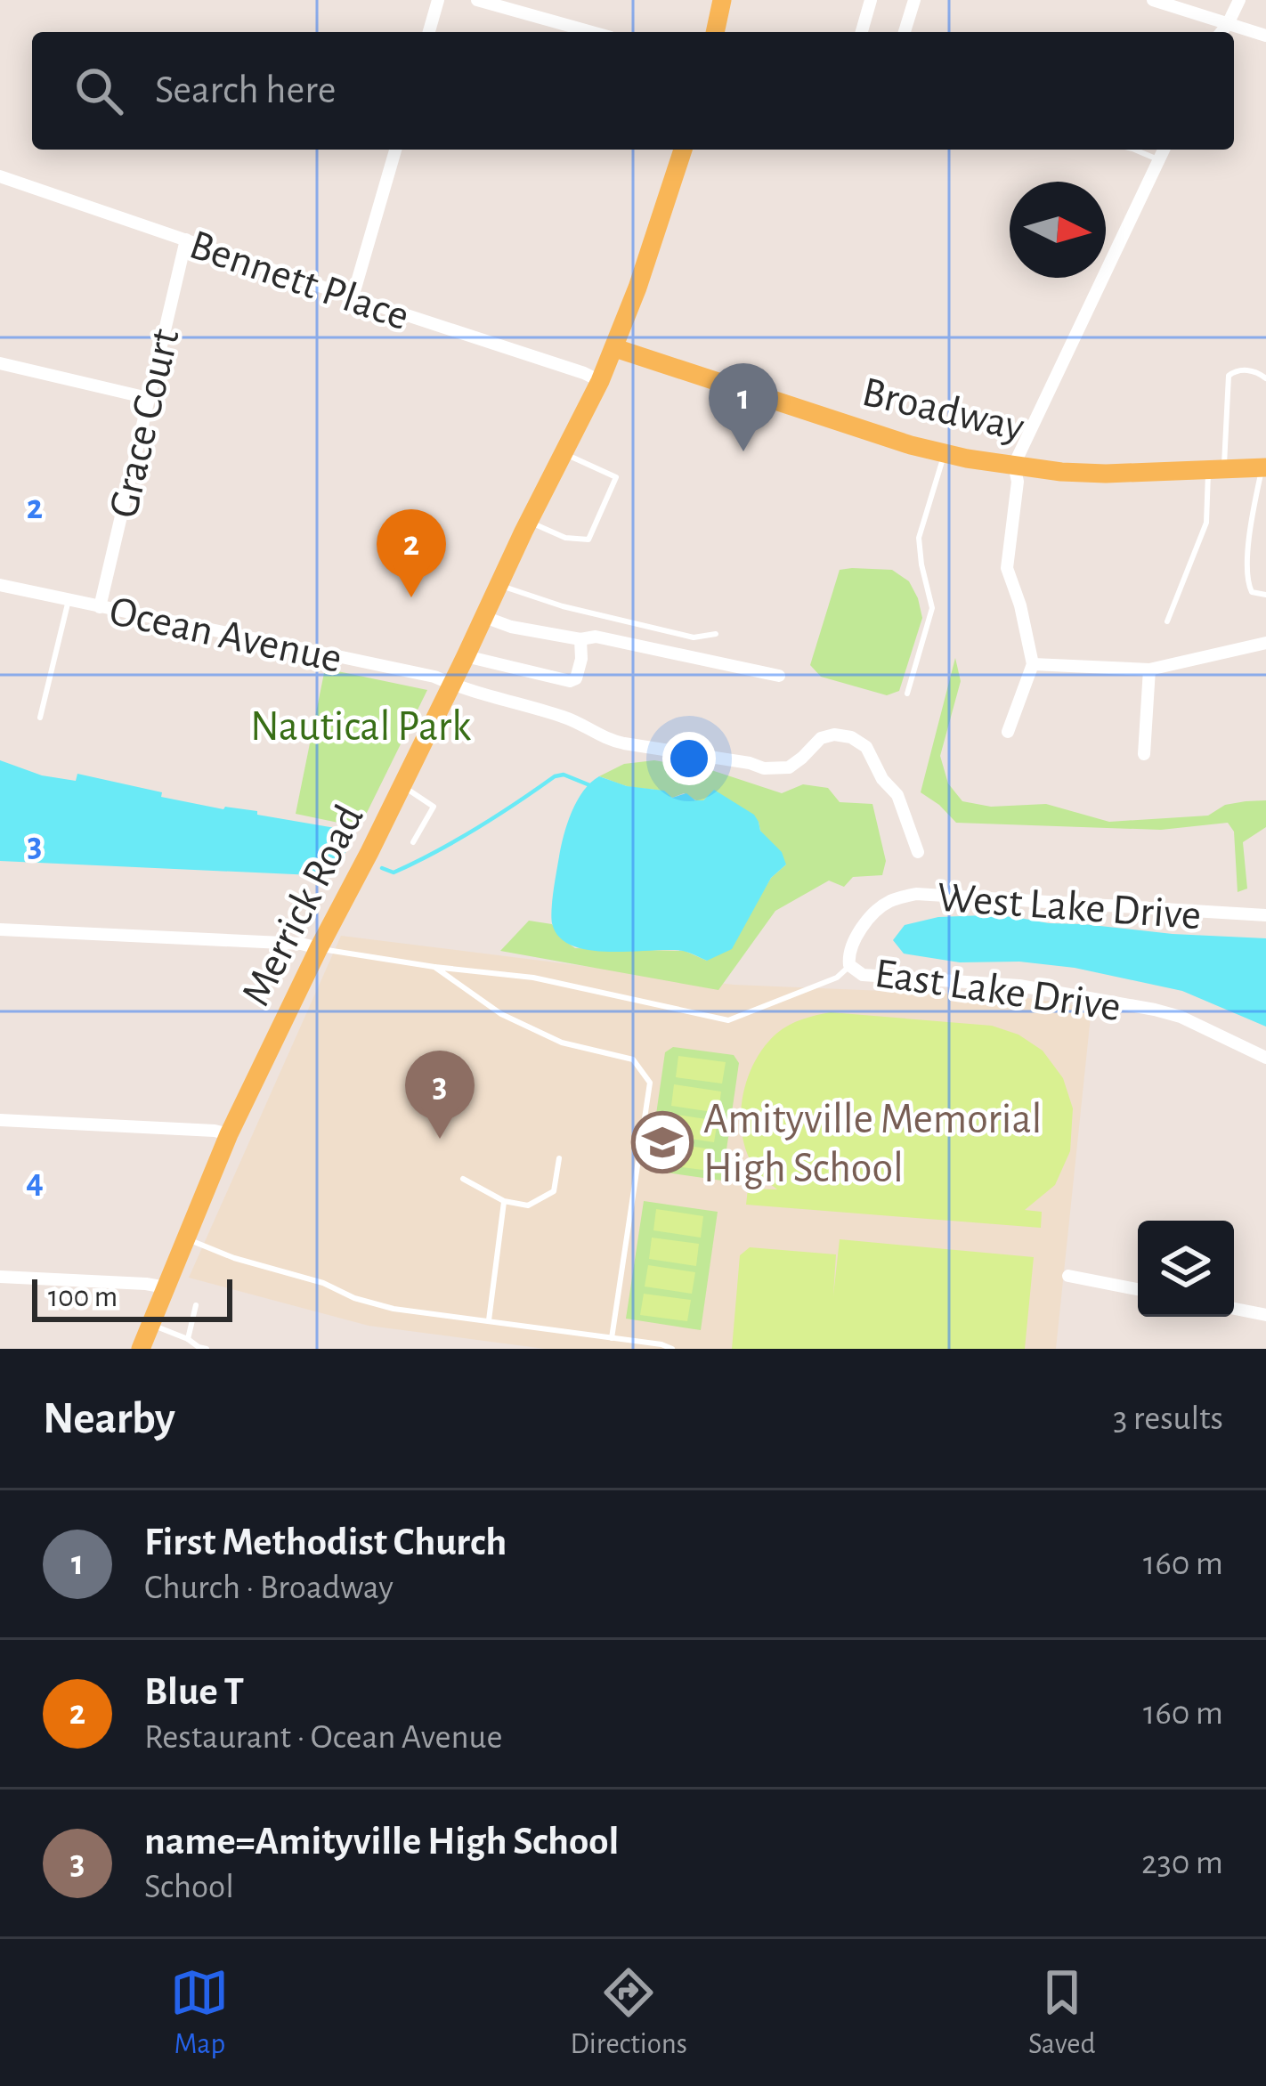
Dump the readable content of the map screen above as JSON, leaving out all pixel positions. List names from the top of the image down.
{
  "streets": {
    "main road": ["Broadway", "Merrick Road"],
    "street": [
      "Bennett Place",
      "Grace Court",
      "Ocean Avenue",
      "West Lake Drive",
      "East Lake Drive"
    ]
  },
  "crossings": [
    ["Bennett Place", "Grace Court"],
    ["Bennett Place", "Merrick Road"],
    ["Broadway", "Merrick Road"],
    ["Grace Court", "Ocean Avenue"],
    ["Ocean Avenue", "Merrick Road"],
    ["West Lake Drive", "East Lake Drive"]
  ],
  "parks": ["Nautical Park"],
  "places": {
    "school or university": ["Amityville Memorial High School"]
  },
  "scale_bar": "100 m",
  "north": "right",
  "page": {
    "search": "Search here",
    "pins": ["1", "2", "3"],
    "scale": "100 m",
    "heading": ["Nearby", "3 results"],
    "list": [
      {
        "mark": "1",
        "name": "First Methodist Church",
        "note": "Church · Broadway",
        "value": "160 m"
      },
      {
        "mark": "2",
        "name": "Blue T",
        "note": "Restaurant · Ocean Avenue",
        "value": "160 m"
      },
      {
        "mark": "3",
        "name": "name=Amityville High School",
        "note": "School",
        "value": "230 m"
      }
    ],
    "nav": ["Map", "Directions", "Saved"]
  },
  "grid": {
    "rows": ["2", "3", "4"]
  }
}
